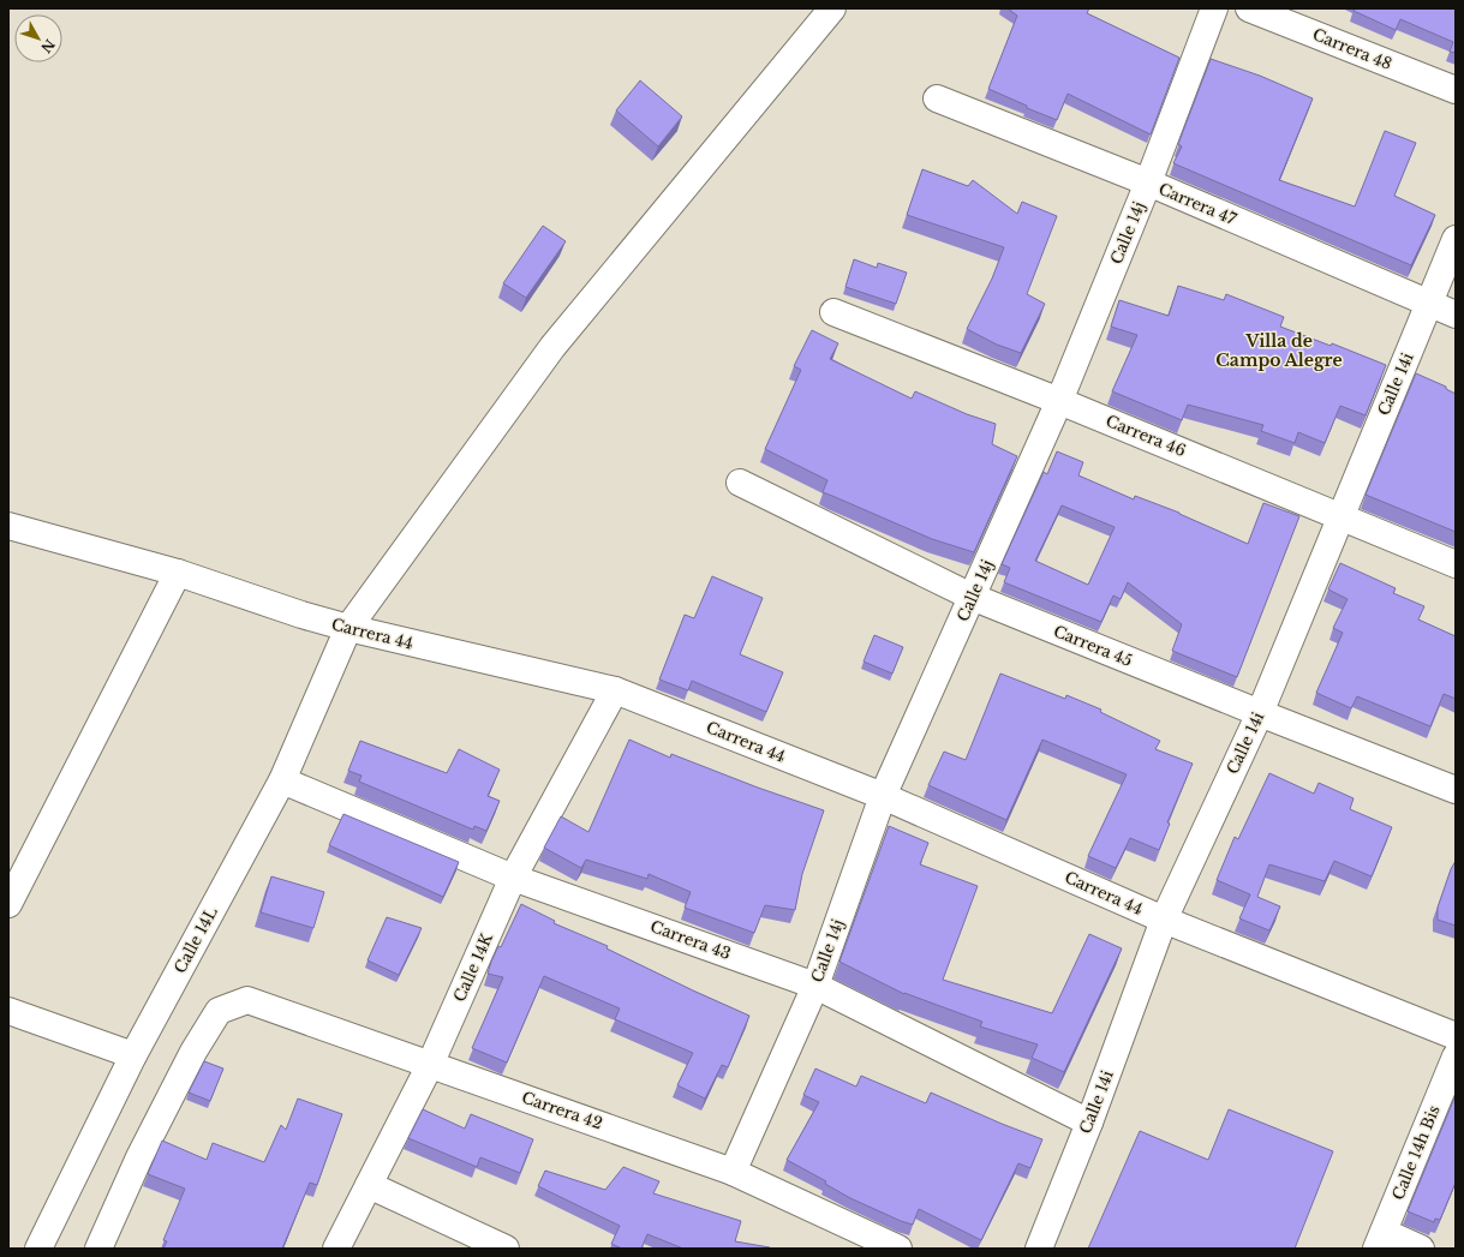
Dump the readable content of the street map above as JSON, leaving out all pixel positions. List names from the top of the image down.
{
  "streets": {
    "street": [
      "Carrera 48",
      "Carrera 47",
      "Calle 14j",
      "Calle 14i",
      "Carrera 46",
      "Carrera 44",
      "Carrera 45",
      "Calle 14L",
      "Carrera 43",
      "Calle 14K",
      "Carrera 42",
      "Calle 14h Bis"
    ]
  },
  "crossings": [
    ["Carrera 47", "Calle 14j"],
    ["Carrera 47", "Calle 14i"],
    ["Calle 14j", "Carrera 46"],
    ["Calle 14j", "Carrera 44"],
    ["Calle 14j", "Carrera 45"],
    ["Calle 14j", "Carrera 43"],
    ["Calle 14j", "Carrera 42"],
    ["Calle 14i", "Carrera 46"],
    ["Calle 14i", "Carrera 44"],
    ["Calle 14i", "Carrera 45"],
    ["Calle 14i", "Carrera 43"],
    ["Carrera 44", "Calle 14L"],
    ["Carrera 44", "Calle 14K"],
    ["Calle 14L", "Carrera 43"],
    ["Carrera 43", "Calle 14K"],
    ["Calle 14K", "Carrera 42"]
  ],
  "districts": ["Villa de Campo Alegre"],
  "north": "bottom right"
}
